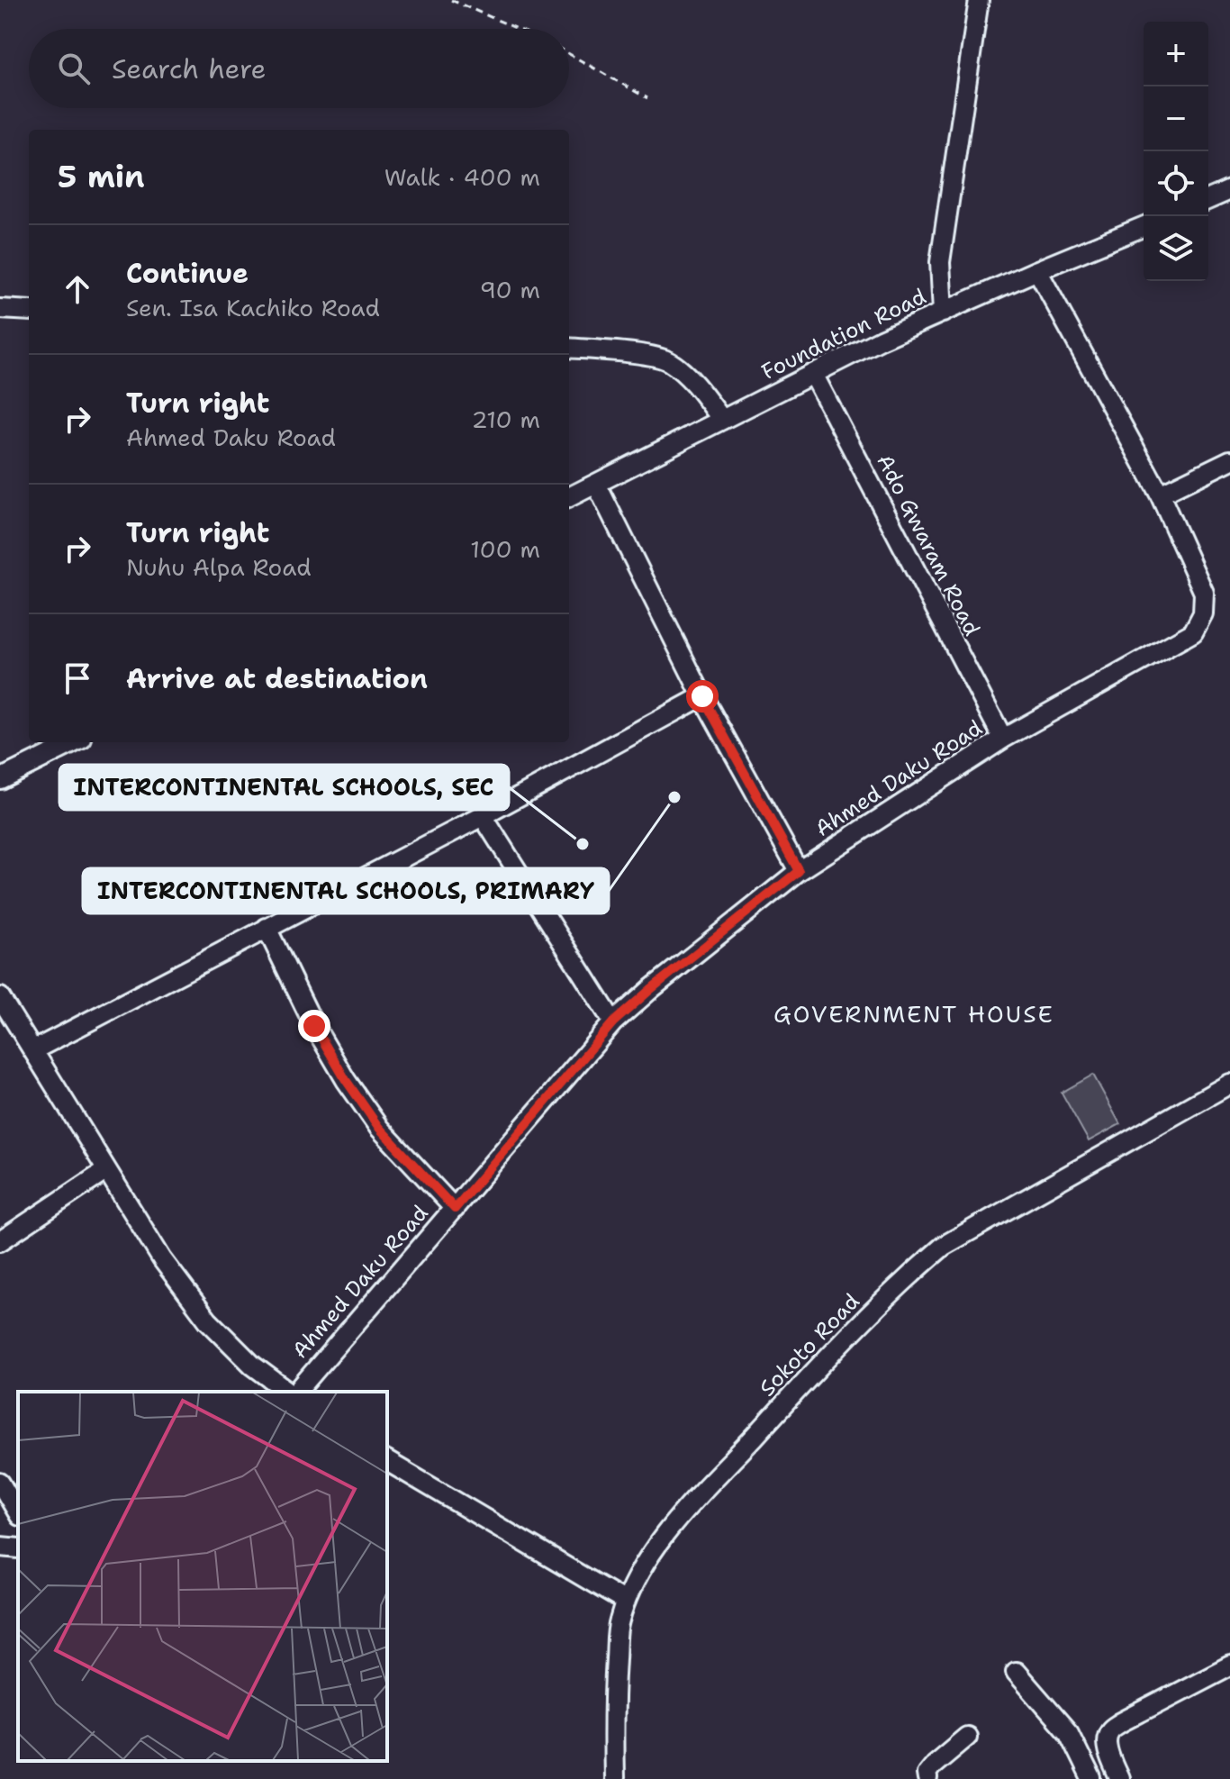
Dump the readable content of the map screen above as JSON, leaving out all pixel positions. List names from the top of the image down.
{
  "streets": {
    "street": [
      "Foundation Road",
      "Ado Gwaram Road",
      "Ahmed Daku Road",
      "Sokoto Road"
    ]
  },
  "crossings": [
    ["Foundation Road", "Ado Gwaram Road"],
    ["Foundation Road", "Ahmed Daku Road"],
    ["Ado Gwaram Road", "Ahmed Daku Road"]
  ],
  "districts": ["GOVERNMENT HOUSE"],
  "places": ["INTERCONTINENTAL SCHOOLS, PRIMARY", "INTERCONTINENTAL SCHOOLS, SEC"],
  "page": {
    "map_buttons": ["+", "−"],
    "search": "Search here",
    "heading": ["5 min", "Walk · 400 m"],
    "list": [
      ["Continue", "Sen. Isa Kachiko Road", "90 m"],
      ["Turn right", "Ahmed Daku Road", "210 m"],
      ["Turn right", "Nuhu Alpa Road", "100 m"],
      "Arrive at destination"
    ]
  }
}
